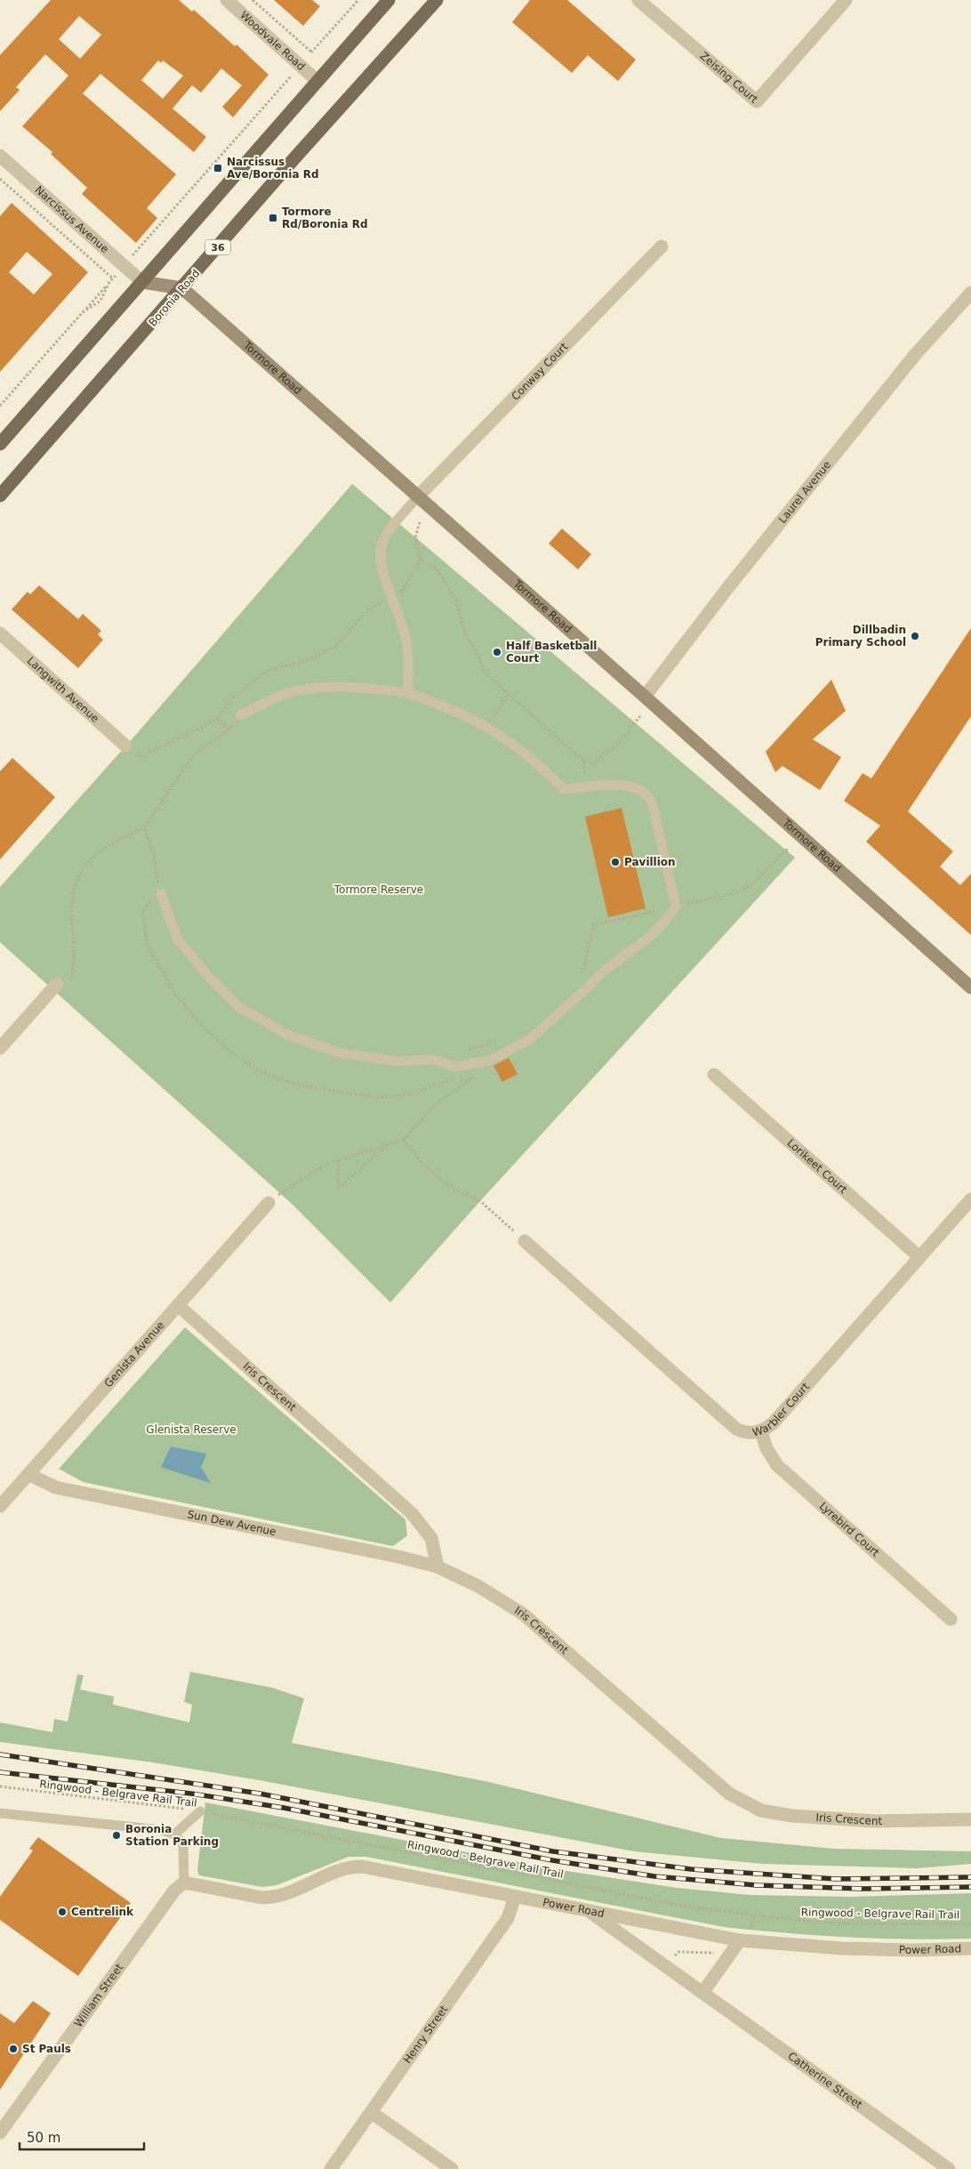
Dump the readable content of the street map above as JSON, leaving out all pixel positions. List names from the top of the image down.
{
  "streets": {
    "main road": ["36", "Boronia Road"],
    "street": [
      "Woodvale Road",
      "Zeising Court",
      "Narcissus Avenue",
      "Tormore Road",
      "Conway Court",
      "Laurel Avenue",
      "Langwith Avenue",
      "Lorikeet Court",
      "Genista Avenue",
      "Iris Crescent",
      "Warbler Court",
      "Sun Dew Avenue",
      "Lyrebird Court",
      "Power Road",
      "William Street",
      "Henry Street",
      "Catherine Street"
    ],
    "path": ["Ringwood - Belgrave Rail Trail"]
  },
  "crossings": [
    ["Boronia Road", "Tormore Road"],
    ["Tormore Road", "Conway Court"],
    ["Tormore Road", "Laurel Avenue"],
    ["Lorikeet Court", "Warbler Court"],
    ["Genista Avenue", "Iris Crescent"],
    ["Genista Avenue", "Sun Dew Avenue"],
    ["Iris Crescent", "Sun Dew Avenue"],
    ["Warbler Court", "Lyrebird Court"],
    ["Power Road", "William Street"],
    ["Power Road", "Henry Street"],
    ["Power Road", "Catherine Street"]
  ],
  "parks": ["Tormore Reserve", "Glenista Reserve"],
  "places": {
    "transit": ["Narcissus Ave/Boronia Rd", "Tormore Rd/Boronia Rd"],
    "other": [
      "Dillbadin Primary School",
      "Half Basketball Court",
      "Pavillion",
      "Boronia Station Parking",
      "Centrelink",
      "St Pauls"
    ]
  },
  "scale_bar": "50 m"
}
